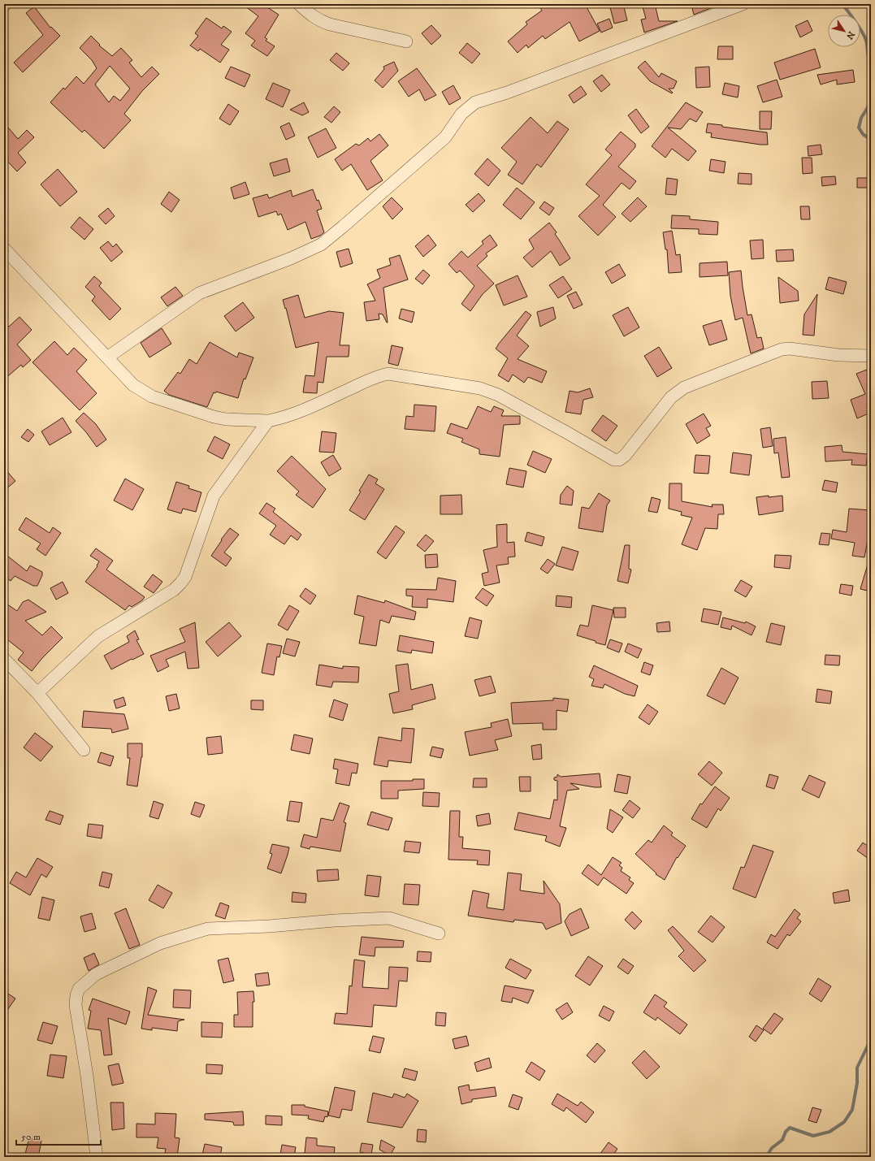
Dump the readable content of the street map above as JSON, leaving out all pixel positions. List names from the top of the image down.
{
  "scale_bar": "50 m",
  "north": "bottom right"
}
